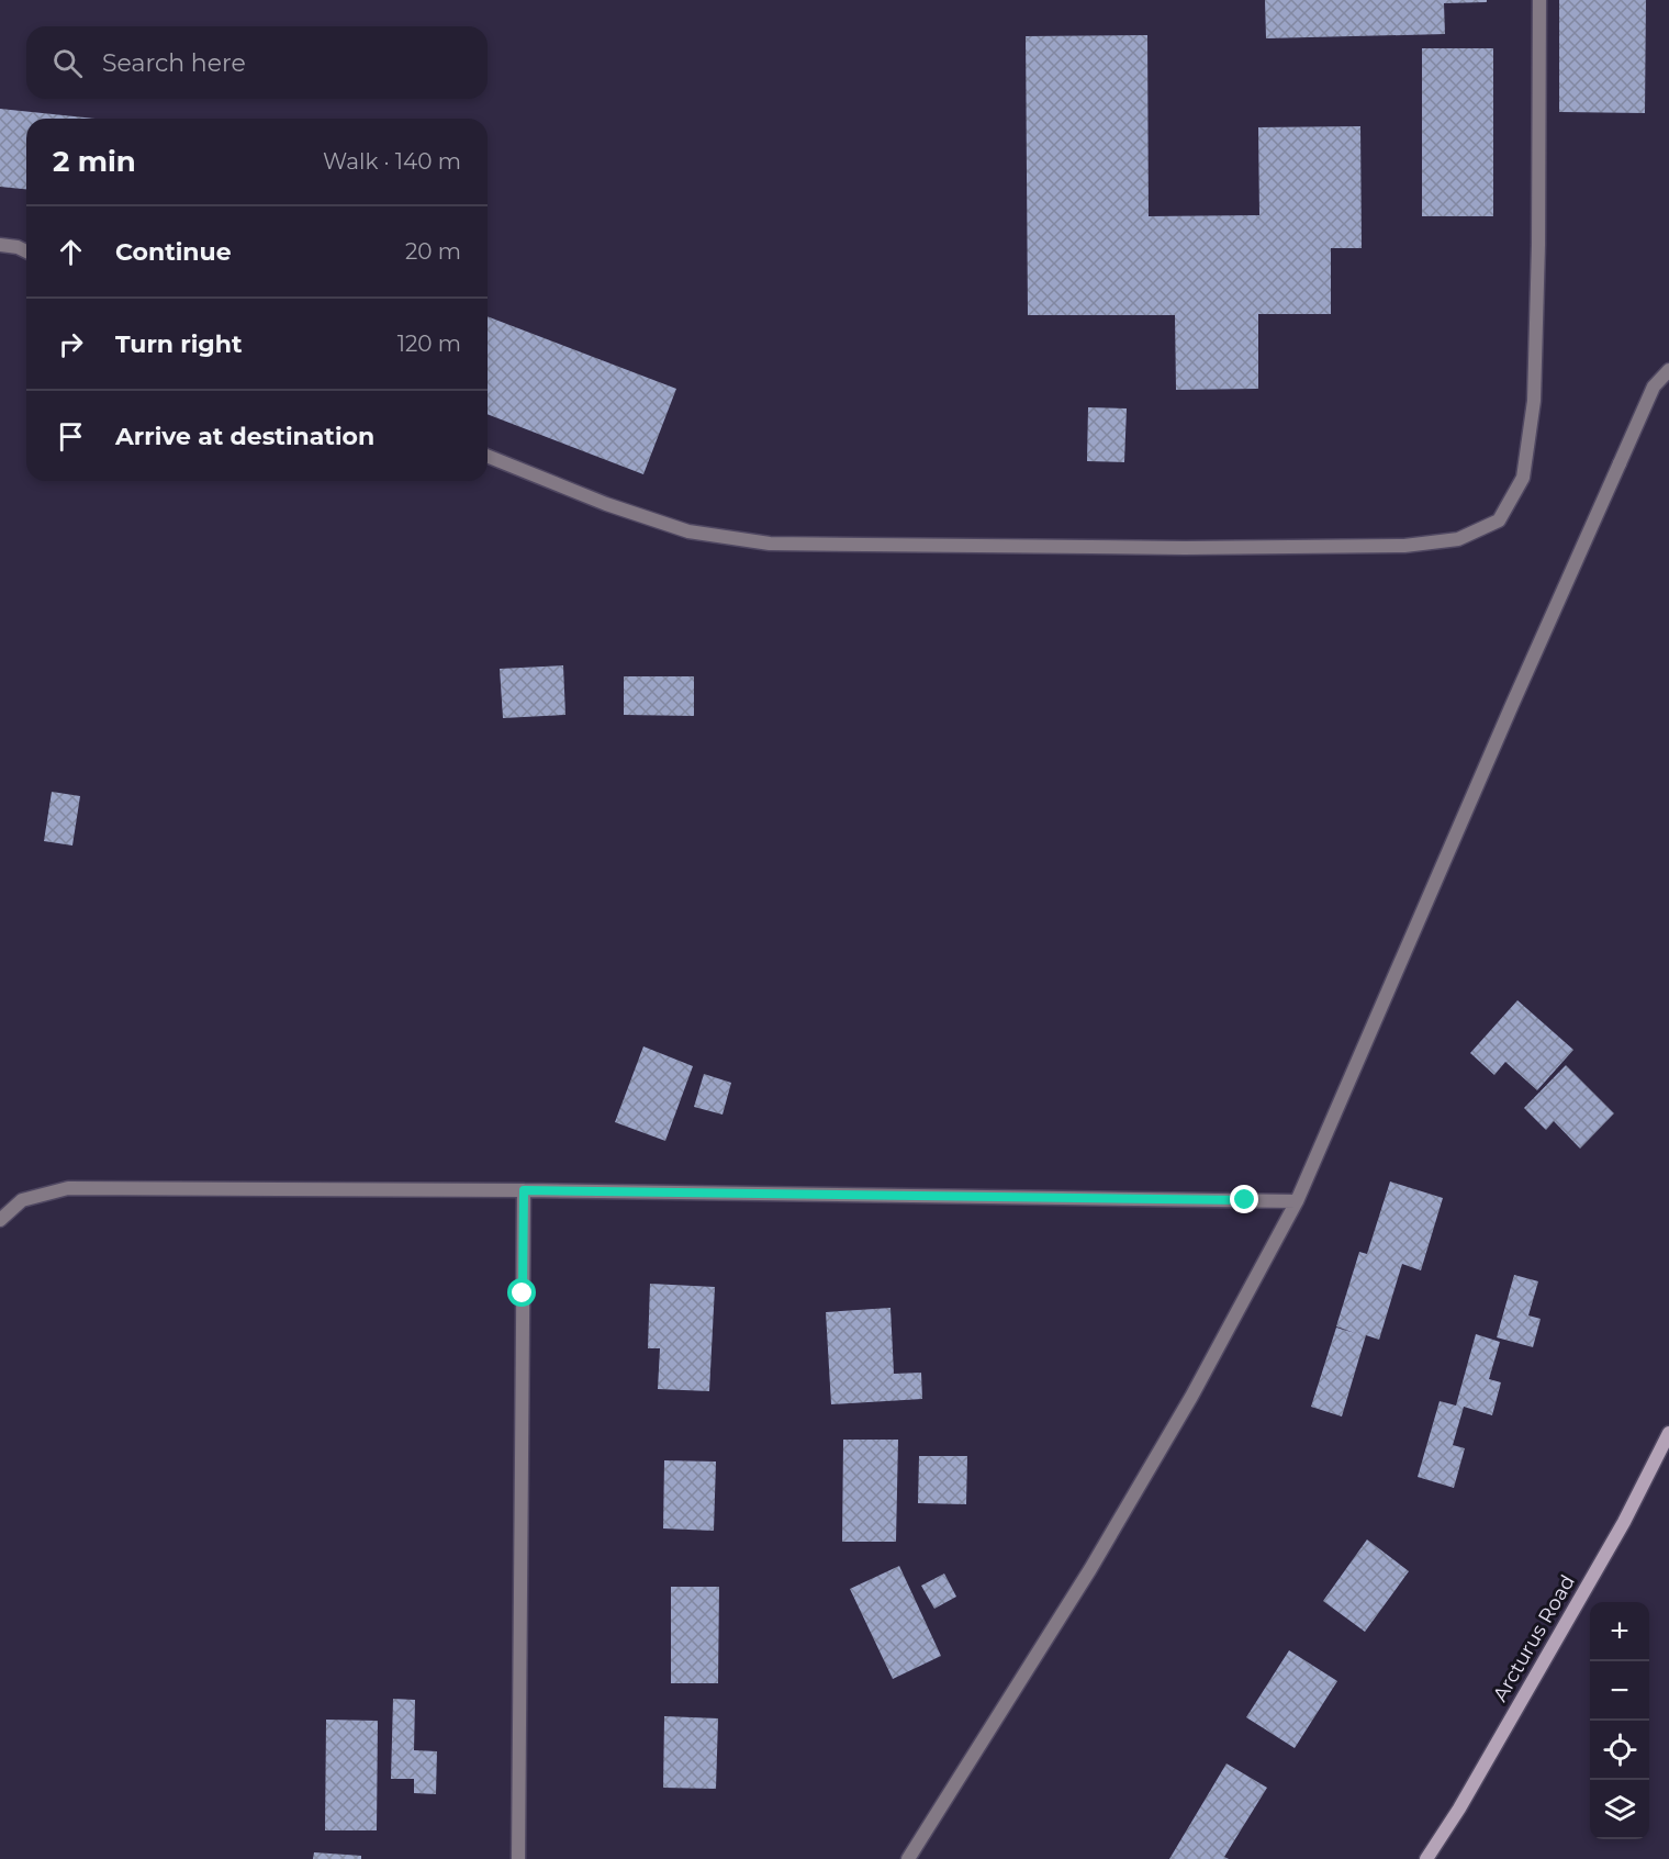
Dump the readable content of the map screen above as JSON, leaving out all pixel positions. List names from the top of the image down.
{
  "streets": {
    "main road": ["Arcturus Road"]
  },
  "page": {
    "search": "Search here",
    "heading": ["2 min", "Walk · 140 m"],
    "list": [
      ["Continue", "20 m"],
      ["Turn right", "120 m"],
      "Arrive at destination"
    ],
    "map_buttons": ["+", "−"]
  }
}
